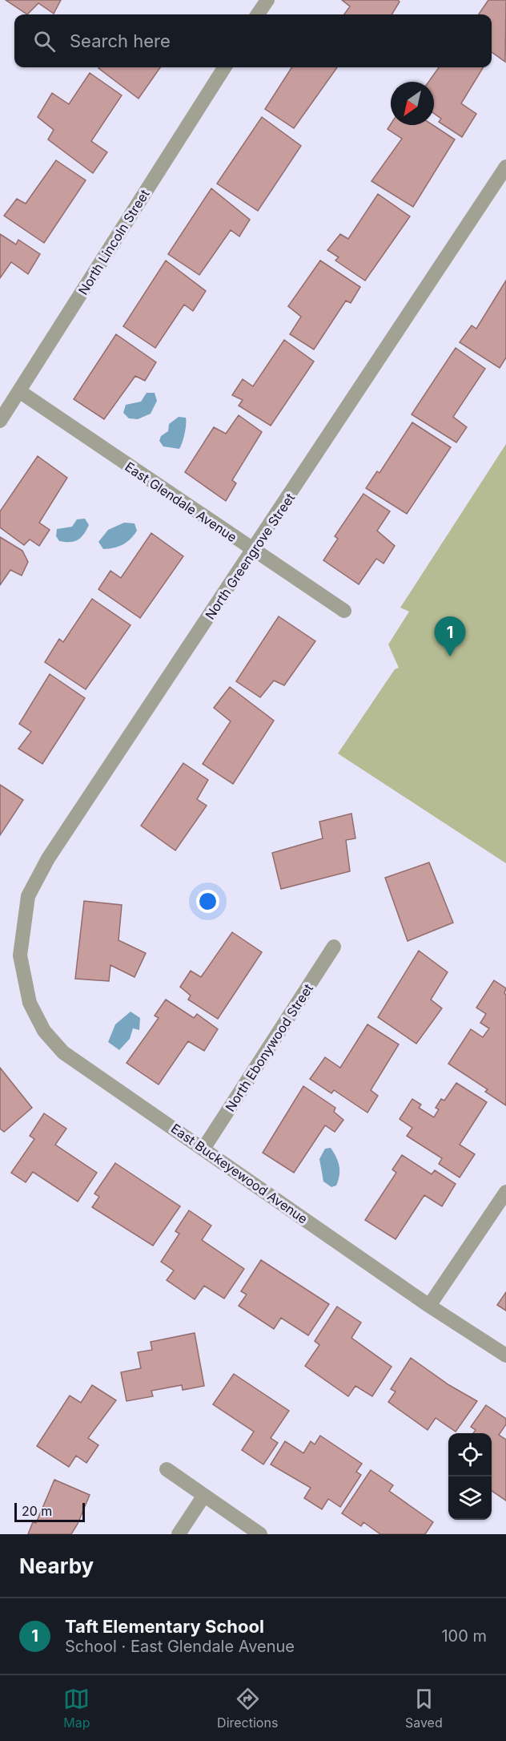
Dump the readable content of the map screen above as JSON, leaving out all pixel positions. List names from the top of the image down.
{
  "streets": {
    "street": [
      "North Lincoln Street",
      "East Glendale Avenue",
      "North Greengrove Street",
      "North Ebonywood Street",
      "East Buckeyewood Avenue"
    ]
  },
  "crossings": [
    ["North Lincoln Street", "East Glendale Avenue"],
    ["East Glendale Avenue", "North Greengrove Street"],
    ["North Greengrove Street", "East Buckeyewood Avenue"],
    ["North Ebonywood Street", "East Buckeyewood Avenue"]
  ],
  "scale_bar": "20 m",
  "north": "bottom left",
  "page": {
    "search": "Search here",
    "pins": "1",
    "scale": "20 m",
    "heading": "Nearby",
    "list": [
      {
        "mark": "1",
        "name": "Taft Elementary School",
        "note": "School · East Glendale Avenue",
        "value": "100 m"
      }
    ],
    "nav": ["Map", "Directions", "Saved"]
  }
}
